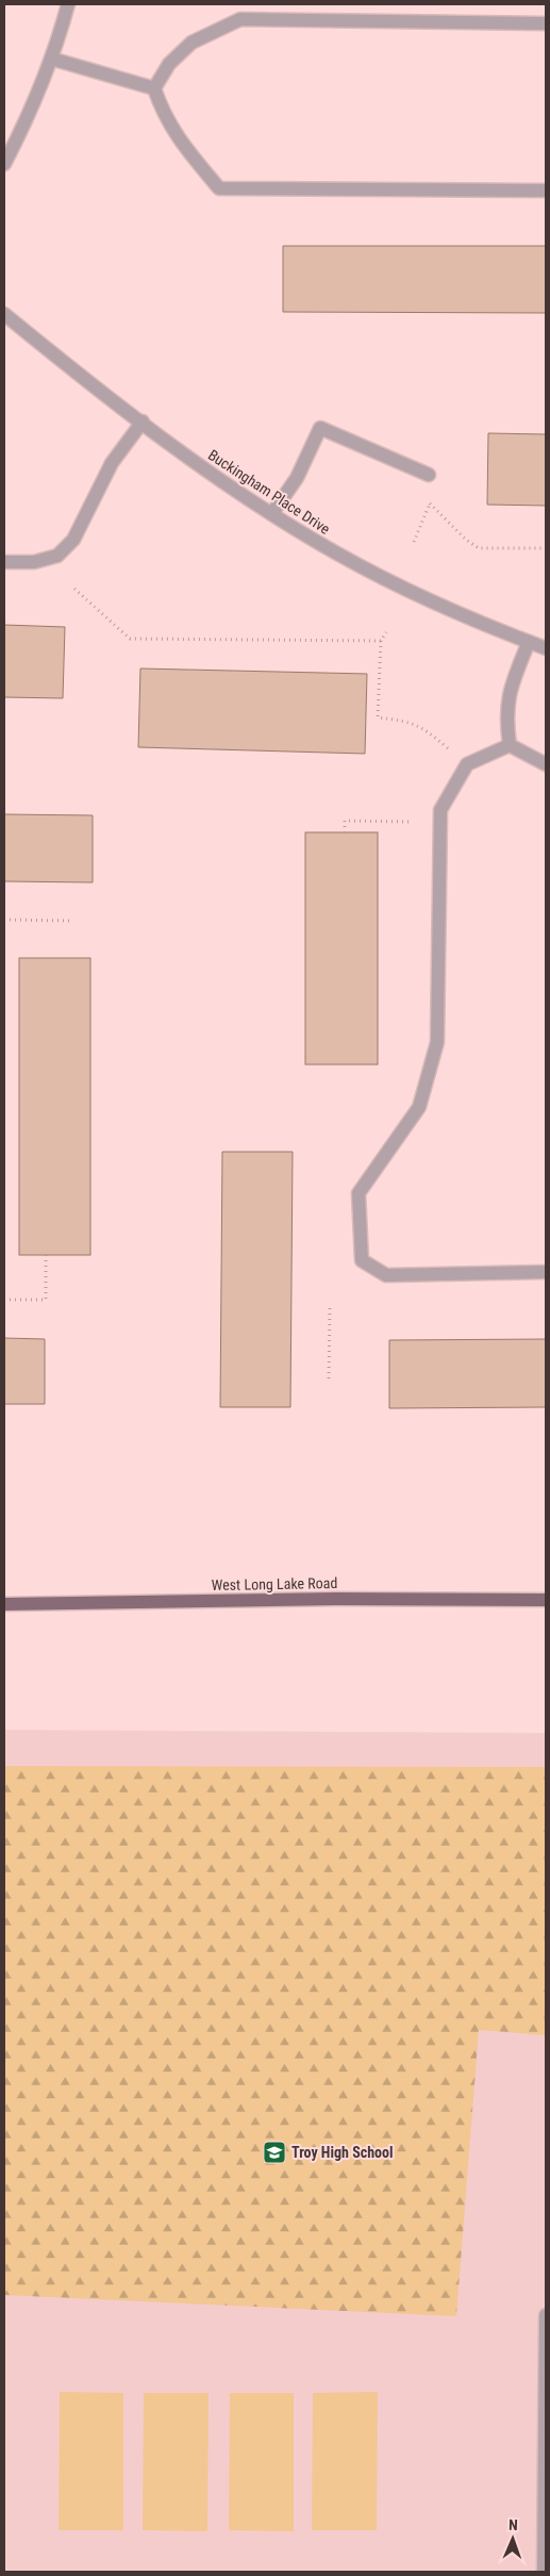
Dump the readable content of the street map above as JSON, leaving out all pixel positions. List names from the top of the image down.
{
  "streets": {
    "main road": ["West Long Lake Road"],
    "street": ["Buckingham Place Drive"]
  },
  "places": {
    "school or university": ["Troy High School"]
  },
  "north": "top"
}
